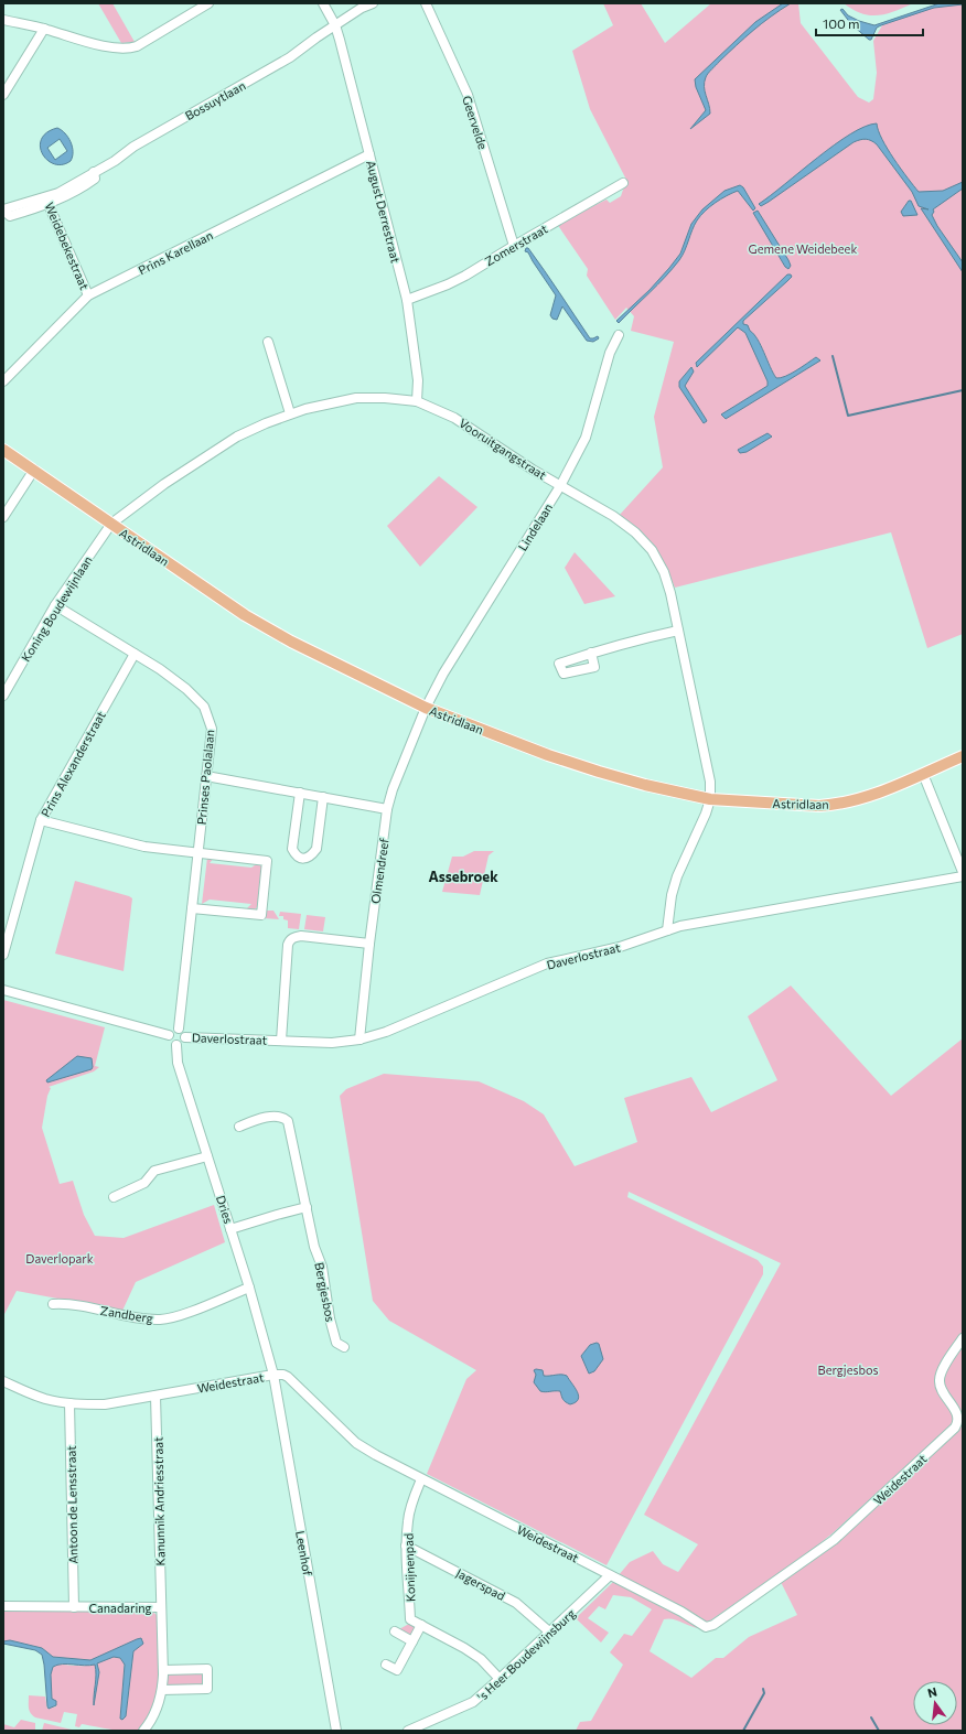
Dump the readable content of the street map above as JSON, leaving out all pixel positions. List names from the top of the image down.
{
  "streets": {
    "main road": ["Astridlaan"],
    "street": [
      "Bossuytlaan",
      "Geervelde",
      "August Derrestraat",
      "Zomerstraat",
      "Weidebekestraat",
      "Prins Karellaan",
      "Vooruitgangstraat",
      "Lindelaan",
      "Koning Boudewijnlaan",
      "Prins Alexanderstraat",
      "Prinses Paolalaan",
      "Olmendreef",
      "Daverlostraat",
      "Dries",
      "Bergjesbos",
      "Zandberg",
      "Weidestraat",
      "Kanunnik Andriesstraat",
      "Antoon de Lensstraat",
      "Leenhof",
      "Konijnenpad",
      "Jagerspad",
      "Canadaring",
      "'s Heer Boudewijnsburg"
    ]
  },
  "crossings": [
    ["Bossuytlaan", "August Derrestraat"],
    ["Bossuytlaan", "Weidebekestraat"],
    ["Geervelde", "Zomerstraat"],
    ["August Derrestraat", "Zomerstraat"],
    ["August Derrestraat", "Prins Karellaan"],
    ["August Derrestraat", "Vooruitgangstraat"],
    ["Weidebekestraat", "Prins Karellaan"],
    ["Vooruitgangstraat", "Lindelaan"],
    ["Vooruitgangstraat", "Astridlaan"],
    ["Vooruitgangstraat", "Koning Boudewijnlaan"],
    ["Lindelaan", "Astridlaan"],
    ["Lindelaan", "Olmendreef"],
    ["Astridlaan", "Koning Boudewijnlaan"],
    ["Astridlaan", "Olmendreef"],
    ["Koning Boudewijnlaan", "Prinses Paolalaan"],
    ["Prins Alexanderstraat", "Prinses Paolalaan"],
    ["Prinses Paolalaan", "Daverlostraat"],
    ["Prinses Paolalaan", "Dries"],
    ["Olmendreef", "Daverlostraat"],
    ["Daverlostraat", "Dries"],
    ["Dries", "Zandberg"],
    ["Dries", "Weidestraat"],
    ["Dries", "Leenhof"],
    ["Weidestraat", "Kanunnik Andriesstraat"],
    ["Weidestraat", "Antoon de Lensstraat"],
    ["Weidestraat", "Leenhof"],
    ["Weidestraat", "Konijnenpad"],
    ["Weidestraat", "'s Heer Boudewijnsburg"],
    ["Kanunnik Andriesstraat", "Canadaring"],
    ["Antoon de Lensstraat", "Canadaring"],
    ["Konijnenpad", "Jagerspad"],
    ["Konijnenpad", "'s Heer Boudewijnsburg"],
    ["Jagerspad", "'s Heer Boudewijnsburg"]
  ],
  "districts": ["Assebroek"],
  "parks": ["Gemene Weidebeek", "Daverlopark", "Bergjesbos"],
  "scale_bar": "100 m",
  "north": "top"
}
